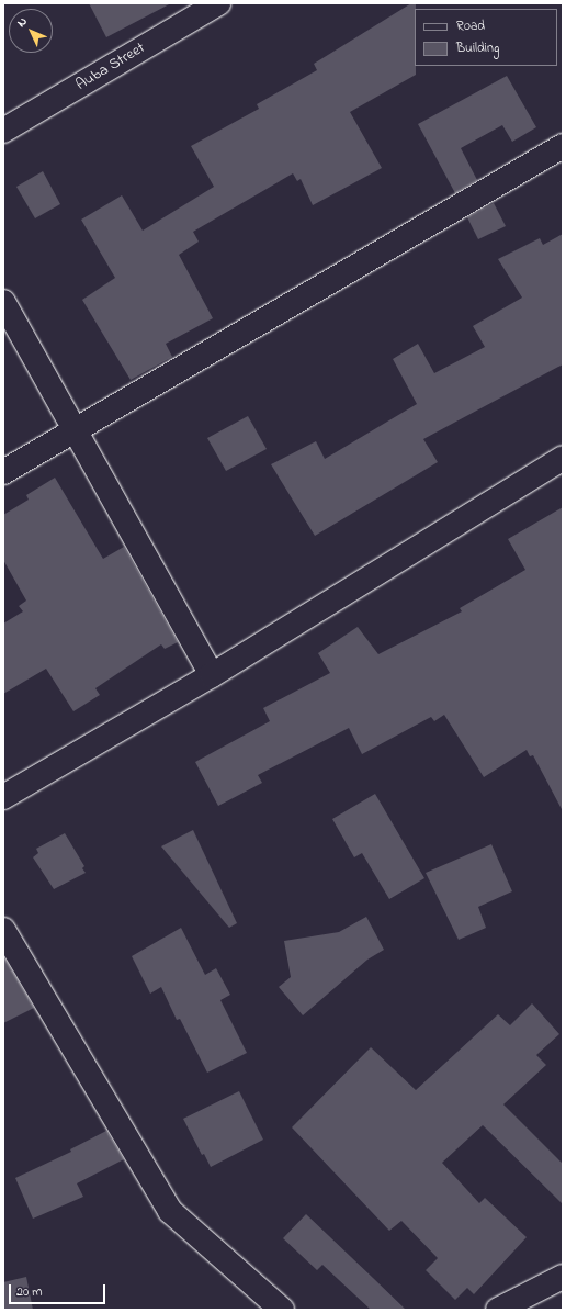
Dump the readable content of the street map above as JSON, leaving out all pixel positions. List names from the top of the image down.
{
  "streets": {
    "street": ["Auba Street"]
  },
  "legend": ["Road", "Building"],
  "scale_bar": "20 m",
  "north": "top left"
}
